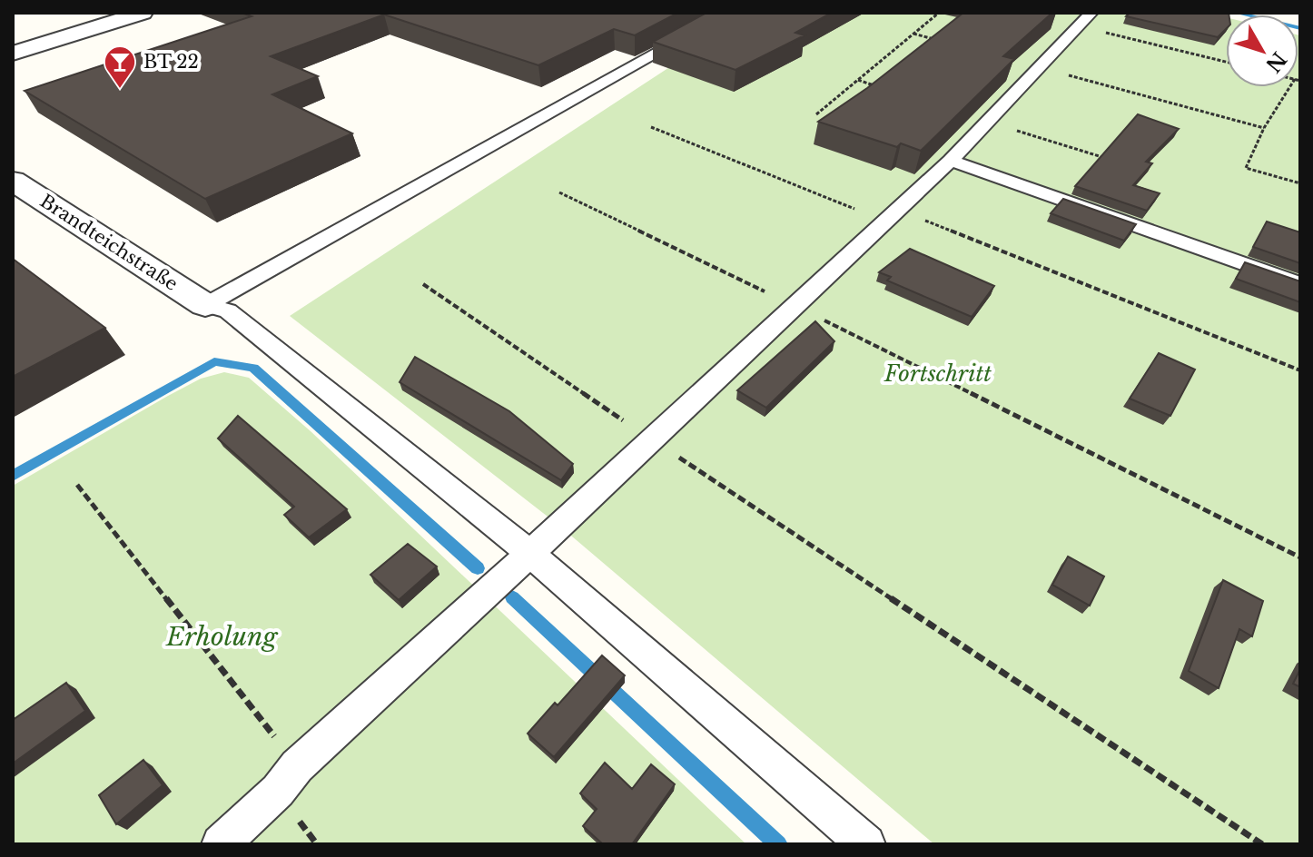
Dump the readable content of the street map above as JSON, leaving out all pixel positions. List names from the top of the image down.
{
  "streets": {
    "street": ["Brandteichstraße"]
  },
  "parks": ["Fortschritt", "Erholung"],
  "places": {
    "bar": ["BT 22"]
  },
  "north": "bottom right"
}
